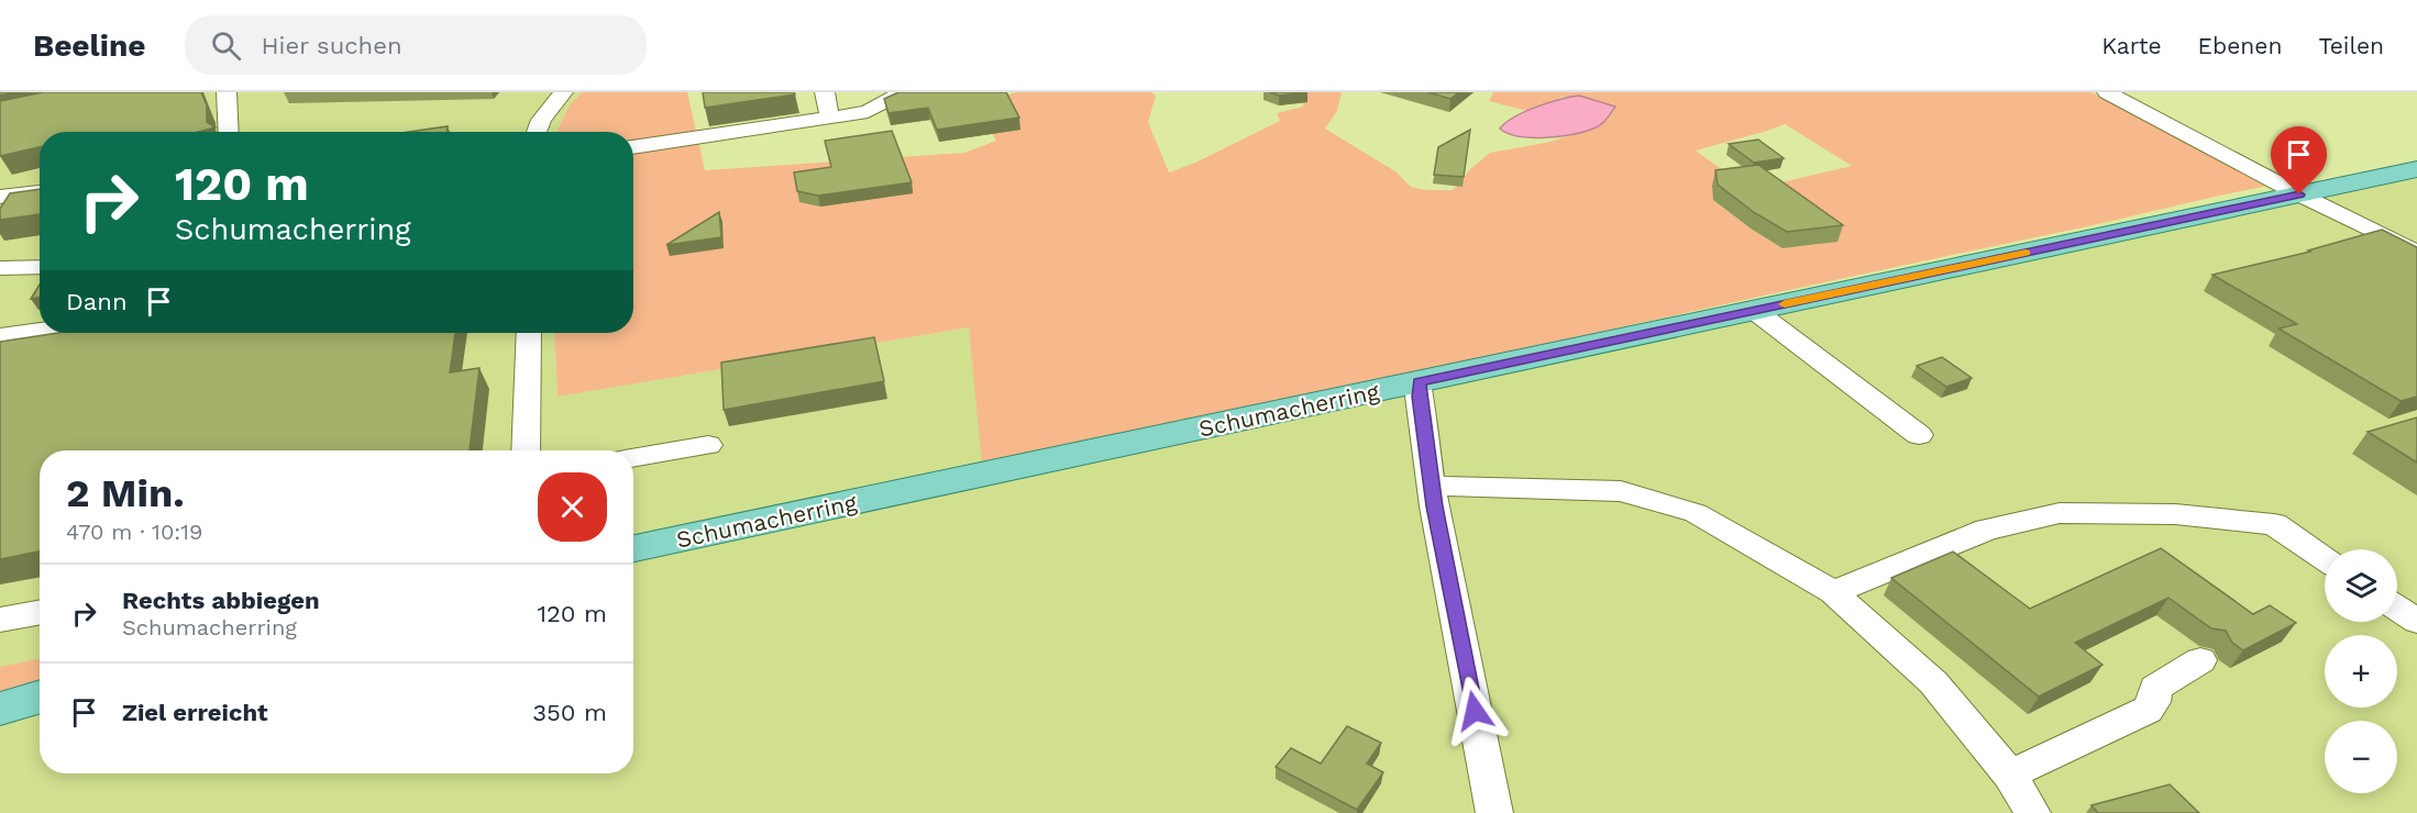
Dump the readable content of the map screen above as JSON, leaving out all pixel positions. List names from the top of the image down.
{
  "streets": {
    "main road": ["Schumacherring"]
  },
  "page": {
    "header": "Beeline",
    "search": "Hier suchen",
    "nav": ["Karte", "Ebenen", "Teilen"],
    "turn": ["120 m", "Schumacherring"],
    "then": "Dann",
    "heading": ["2 Min.", "470 m · 10:19"],
    "map_buttons": ["+", "−"],
    "list": [
      {
        "name": "Rechts abbiegen",
        "note": "Schumacherring",
        "value": "120 m"
      },
      {
        "name": "Ziel erreicht",
        "value": "350 m"
      }
    ]
  }
}
